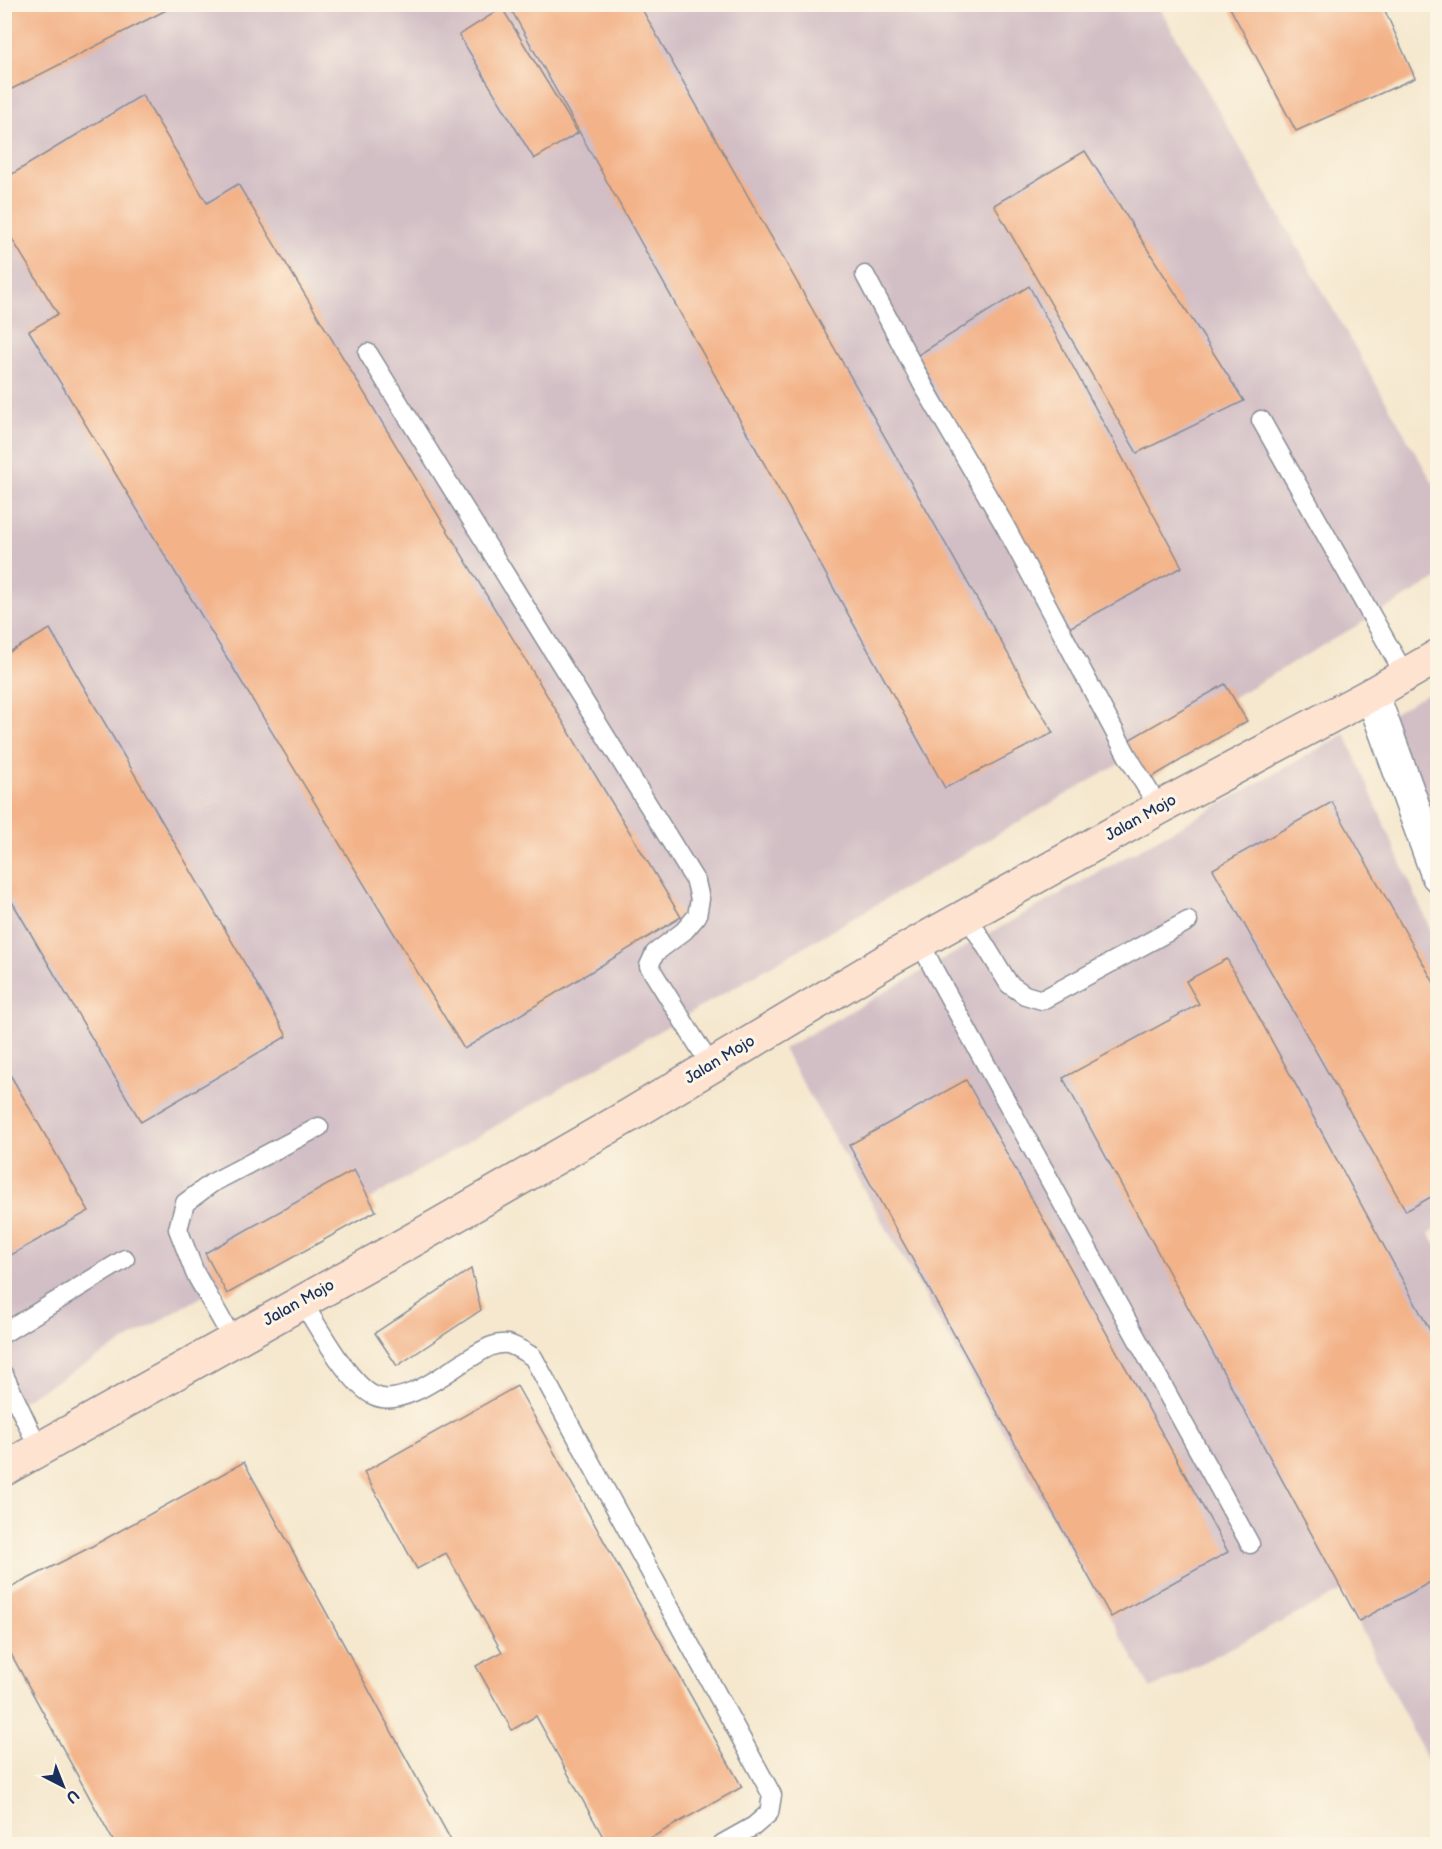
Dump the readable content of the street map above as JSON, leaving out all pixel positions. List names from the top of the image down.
{
  "streets": {
    "street": ["Jalan Mojo"]
  },
  "north": "bottom right"
}
